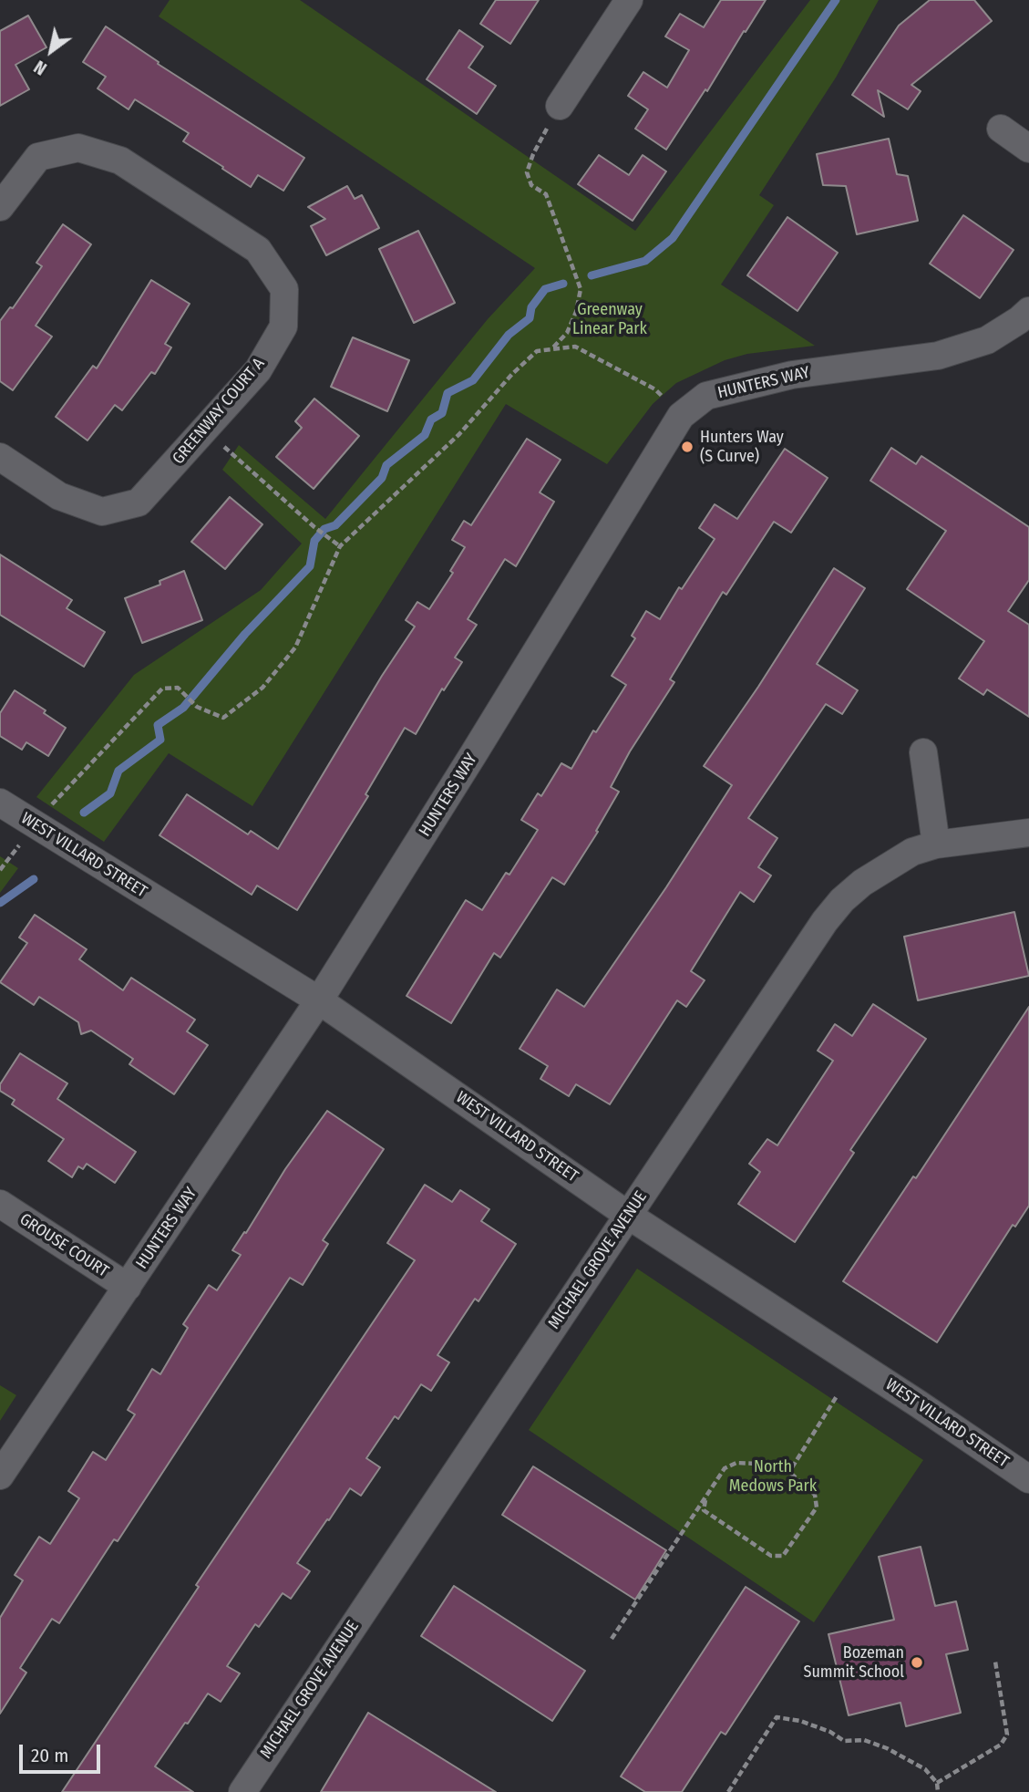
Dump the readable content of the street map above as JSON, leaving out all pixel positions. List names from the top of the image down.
{
  "streets": {
    "street": [
      "HUNTERS WAY",
      "GREENWAY COURT A",
      "WEST VILLARD STREET",
      "GROUSE COURT",
      "MICHAEL GROVE AVENUE"
    ]
  },
  "crossings": [
    ["HUNTERS WAY", "WEST VILLARD STREET"],
    ["HUNTERS WAY", "GROUSE COURT"],
    ["WEST VILLARD STREET", "MICHAEL GROVE AVENUE"]
  ],
  "parks": ["Greenway Linear Park", "North Medows Park"],
  "places": ["Hunters Way (S Curve)", "Bozeman Summit School"],
  "scale_bar": "20 m",
  "north": "bottom left"
}
